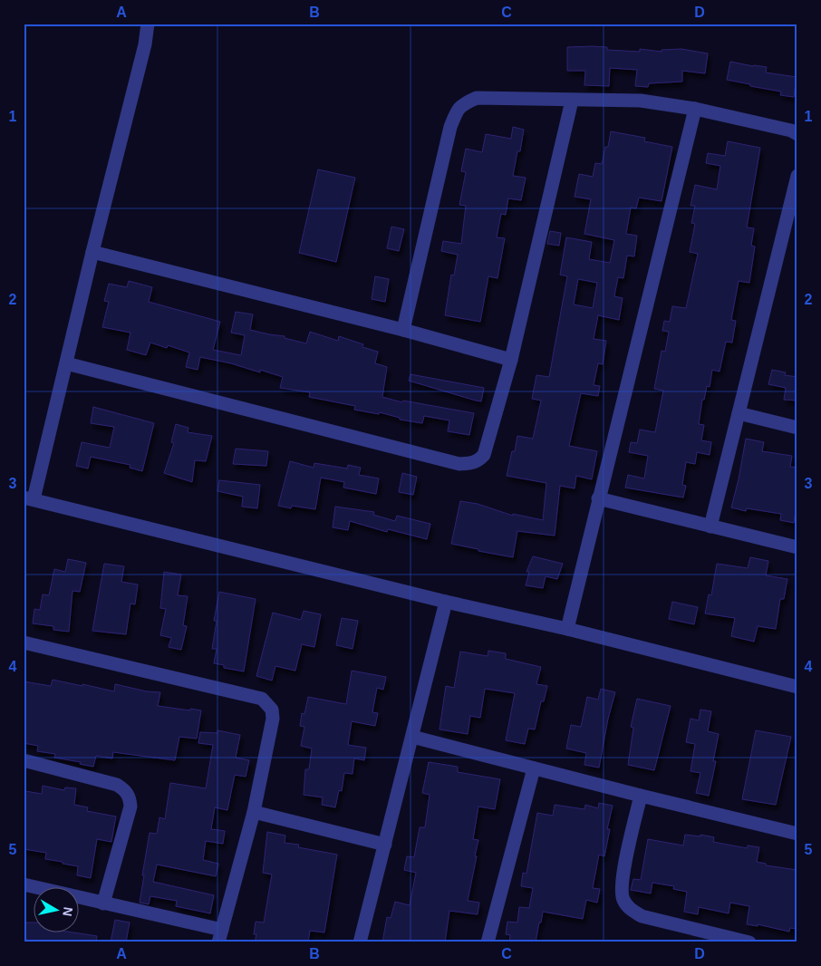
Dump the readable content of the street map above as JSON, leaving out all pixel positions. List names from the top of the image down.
{
  "north": "right",
  "grid": {
    "columns": [
      "A",
      "B",
      "C",
      "D"
    ],
    "rows": [
      "1",
      "2",
      "3",
      "4",
      "5"
    ]
  }
}
